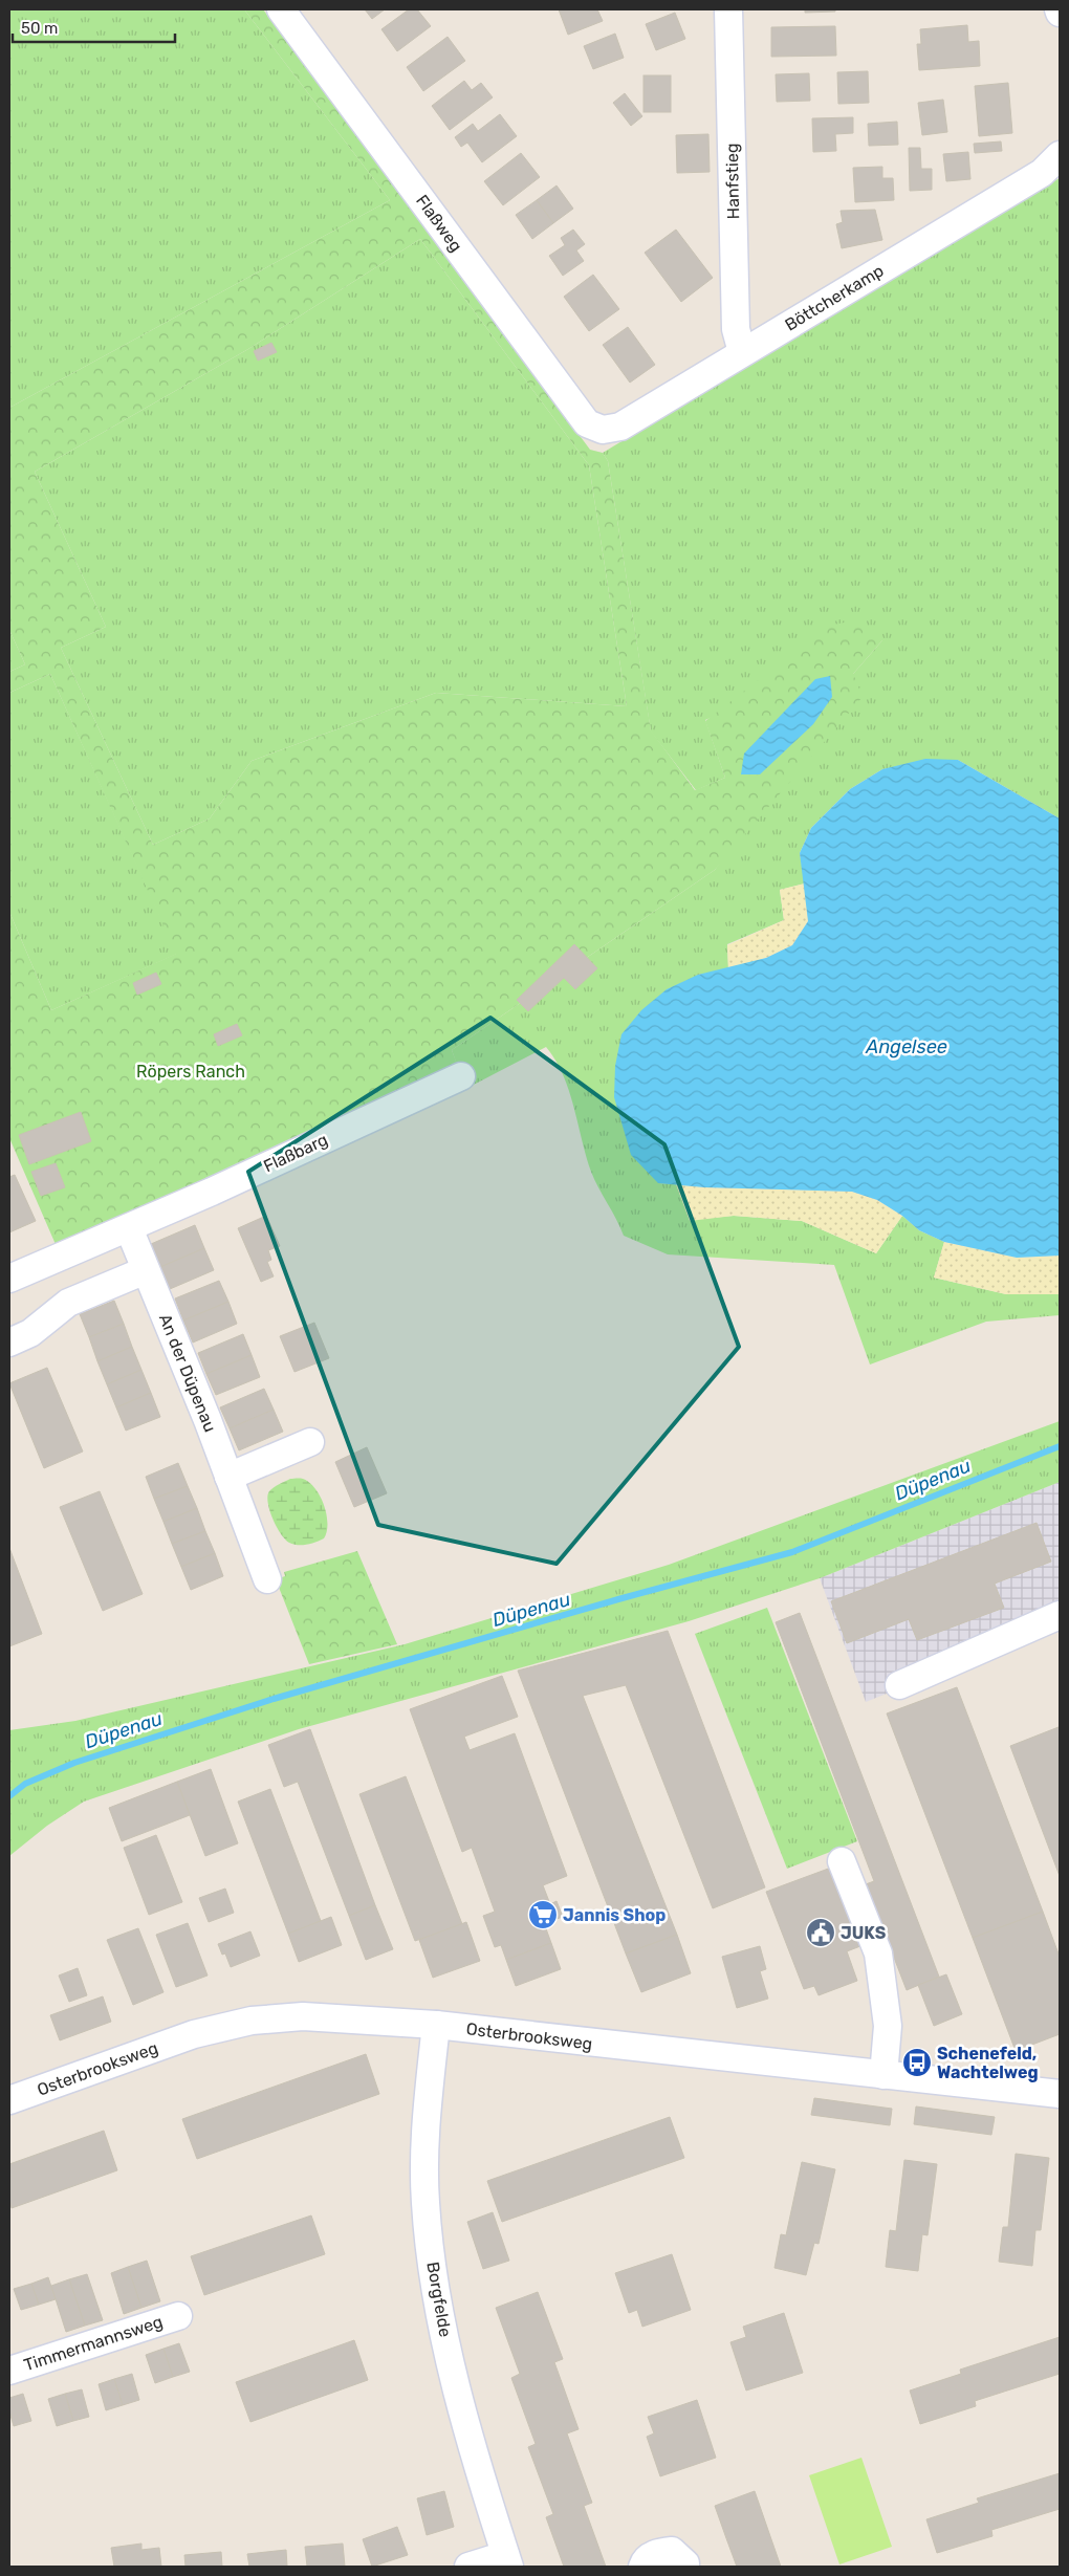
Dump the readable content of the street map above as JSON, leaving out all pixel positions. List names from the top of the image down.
{
  "streets": {
    "street": [
      "Hanfstieg",
      "Flaßweg",
      "Böttcherkamp",
      "Flaßbarg",
      "An der Düpenau",
      "Osterbrooksweg",
      "Borgfelde",
      "Timmermannsweg"
    ]
  },
  "crossings": [
    ["Hanfstieg", "Böttcherkamp"],
    ["Flaßweg", "Böttcherkamp"],
    ["Osterbrooksweg", "Borgfelde"]
  ],
  "water": ["Angelsee", "Düpenau"],
  "parks": ["Röpers Ranch"],
  "places": {
    "supermarket": ["Jannis Shop"],
    "public building": ["JUKS"],
    "bus stop": ["Schenefeld, Wachtelweg"]
  },
  "scale_bar": "50 m"
}
